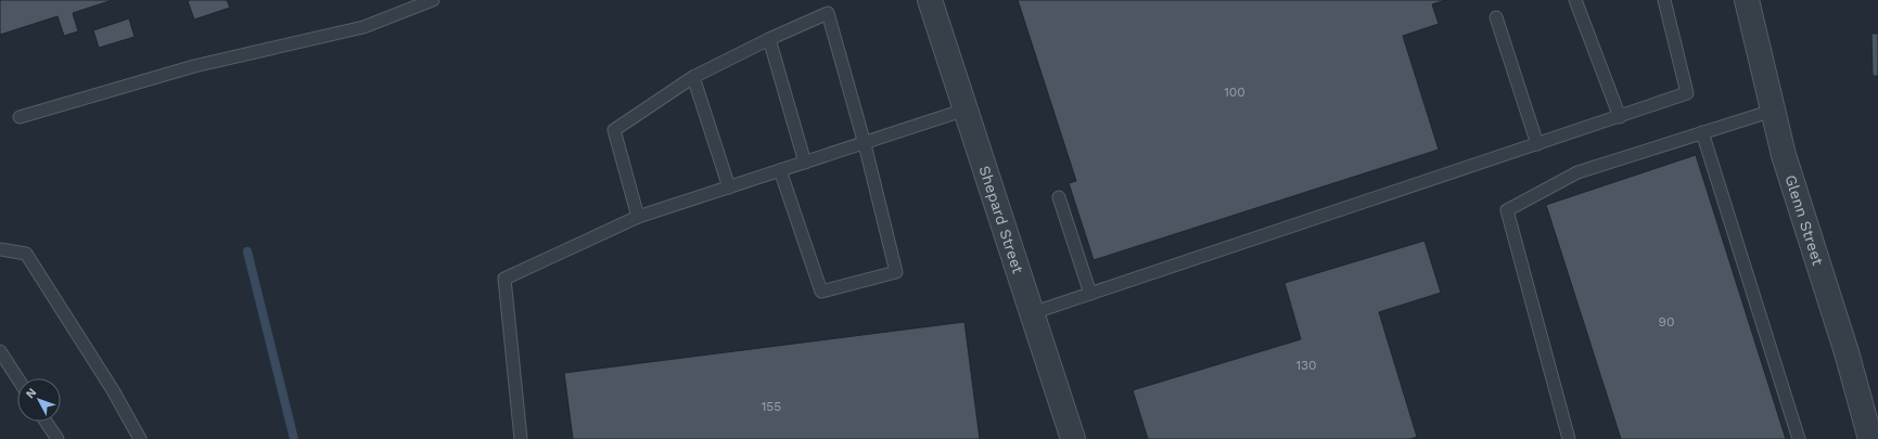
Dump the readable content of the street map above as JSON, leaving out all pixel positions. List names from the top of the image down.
{
  "streets": {
    "street": ["Shepard Street", "Glenn Street"]
  },
  "house_numbers": [
    "100",
    "90",
    "130",
    "155"
  ],
  "north": "top left"
}
